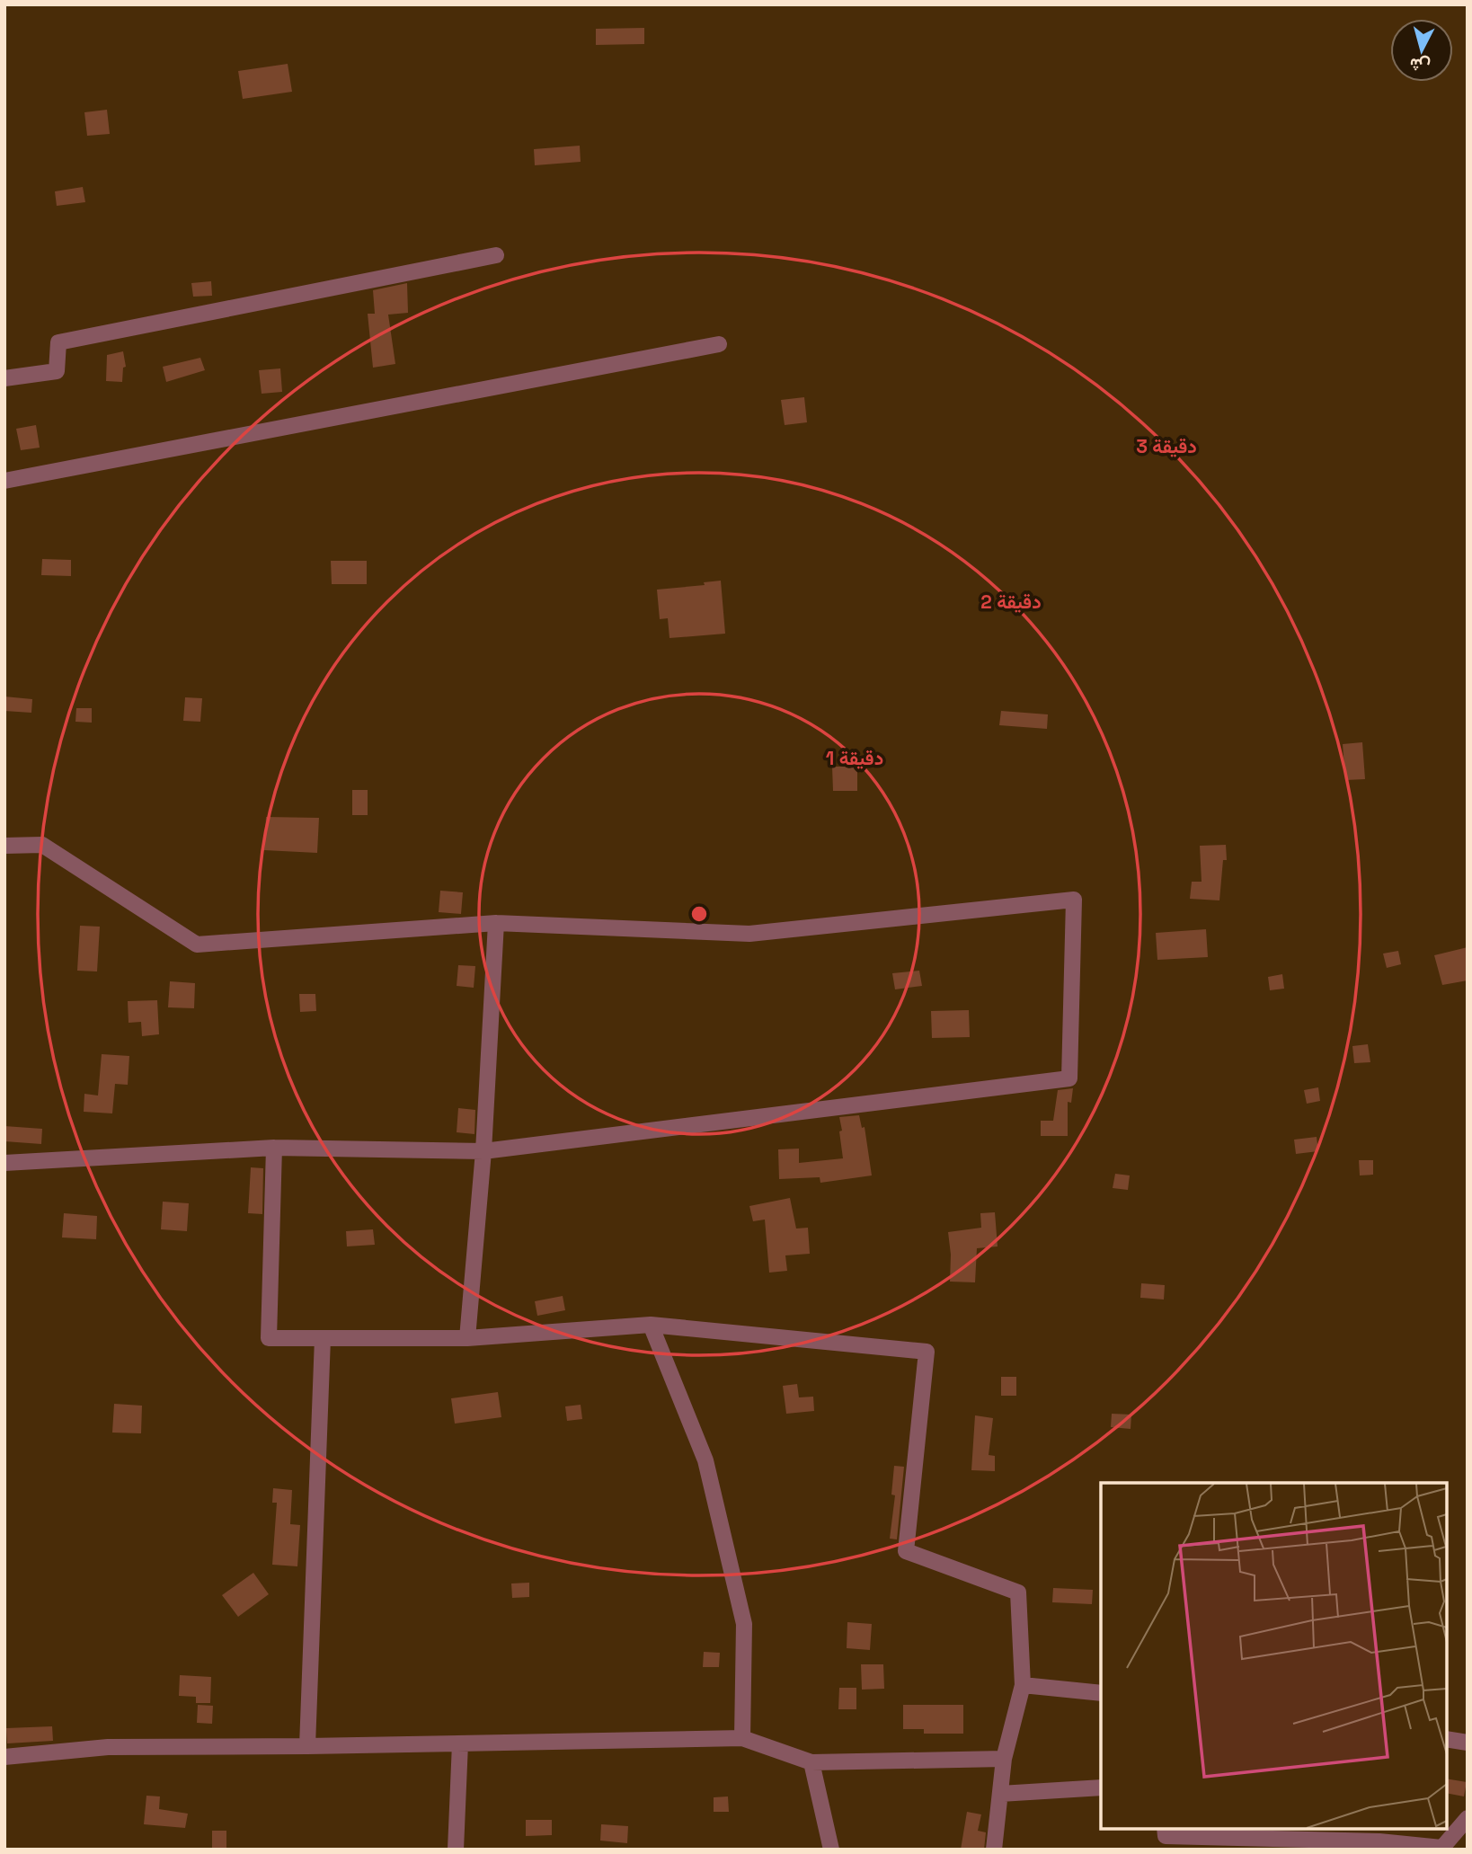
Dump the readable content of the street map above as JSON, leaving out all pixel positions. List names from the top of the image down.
{
  "north": "bottom",
  "rings": ["3 دقيقة", "2 دقيقة", "1 دقيقة"]
}
